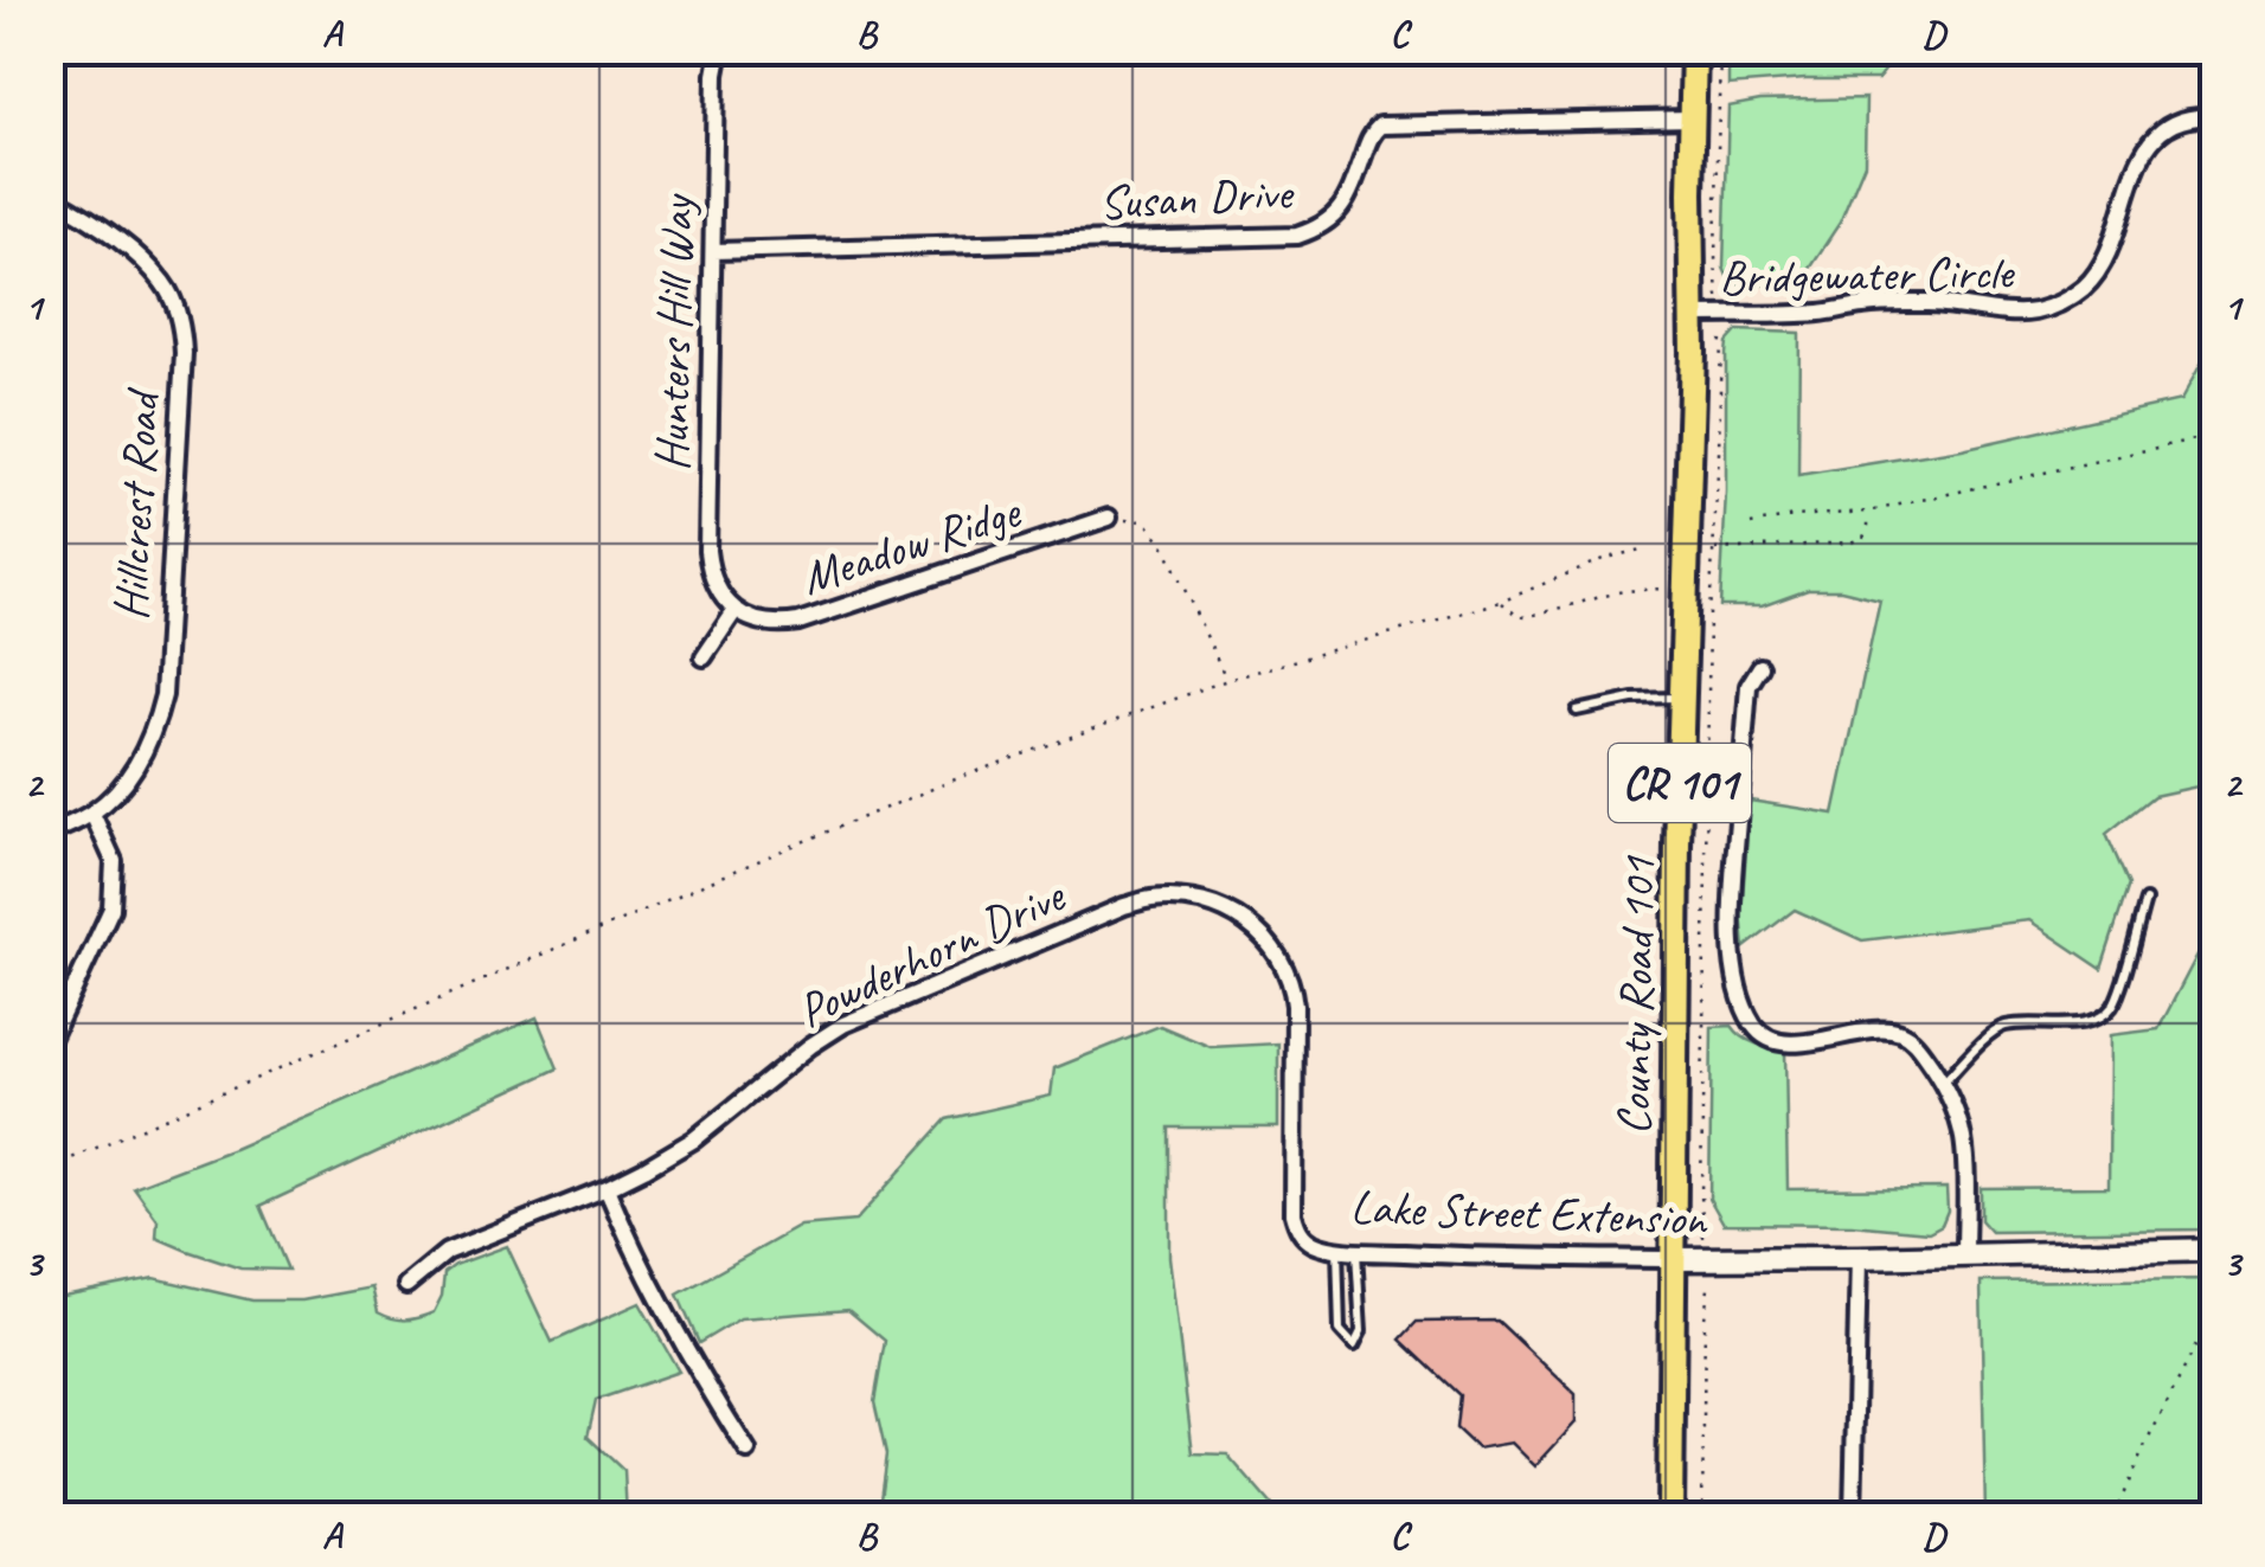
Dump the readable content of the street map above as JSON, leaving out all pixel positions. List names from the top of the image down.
{
  "streets": {
    "main road": ["CR 101", "County Road 101"],
    "street": [
      "Susan Drive",
      "Bridgewater Circle",
      "Hunters Hill Way",
      "Hillcrest Road",
      "Meadow Ridge",
      "Powderhorn Drive",
      "Lake Street Extension"
    ]
  },
  "crossings": [
    ["Susan Drive", "Hunters Hill Way"],
    ["Susan Drive", "County Road 101"],
    ["Bridgewater Circle", "County Road 101"],
    ["Hunters Hill Way", "Meadow Ridge"],
    ["Powderhorn Drive", "Lake Street Extension"],
    ["County Road 101", "Lake Street Extension"]
  ],
  "grid": {
    "columns": [
      "A",
      "B",
      "C",
      "D"
    ],
    "rows": ["1", "2", "3"]
  }
}
